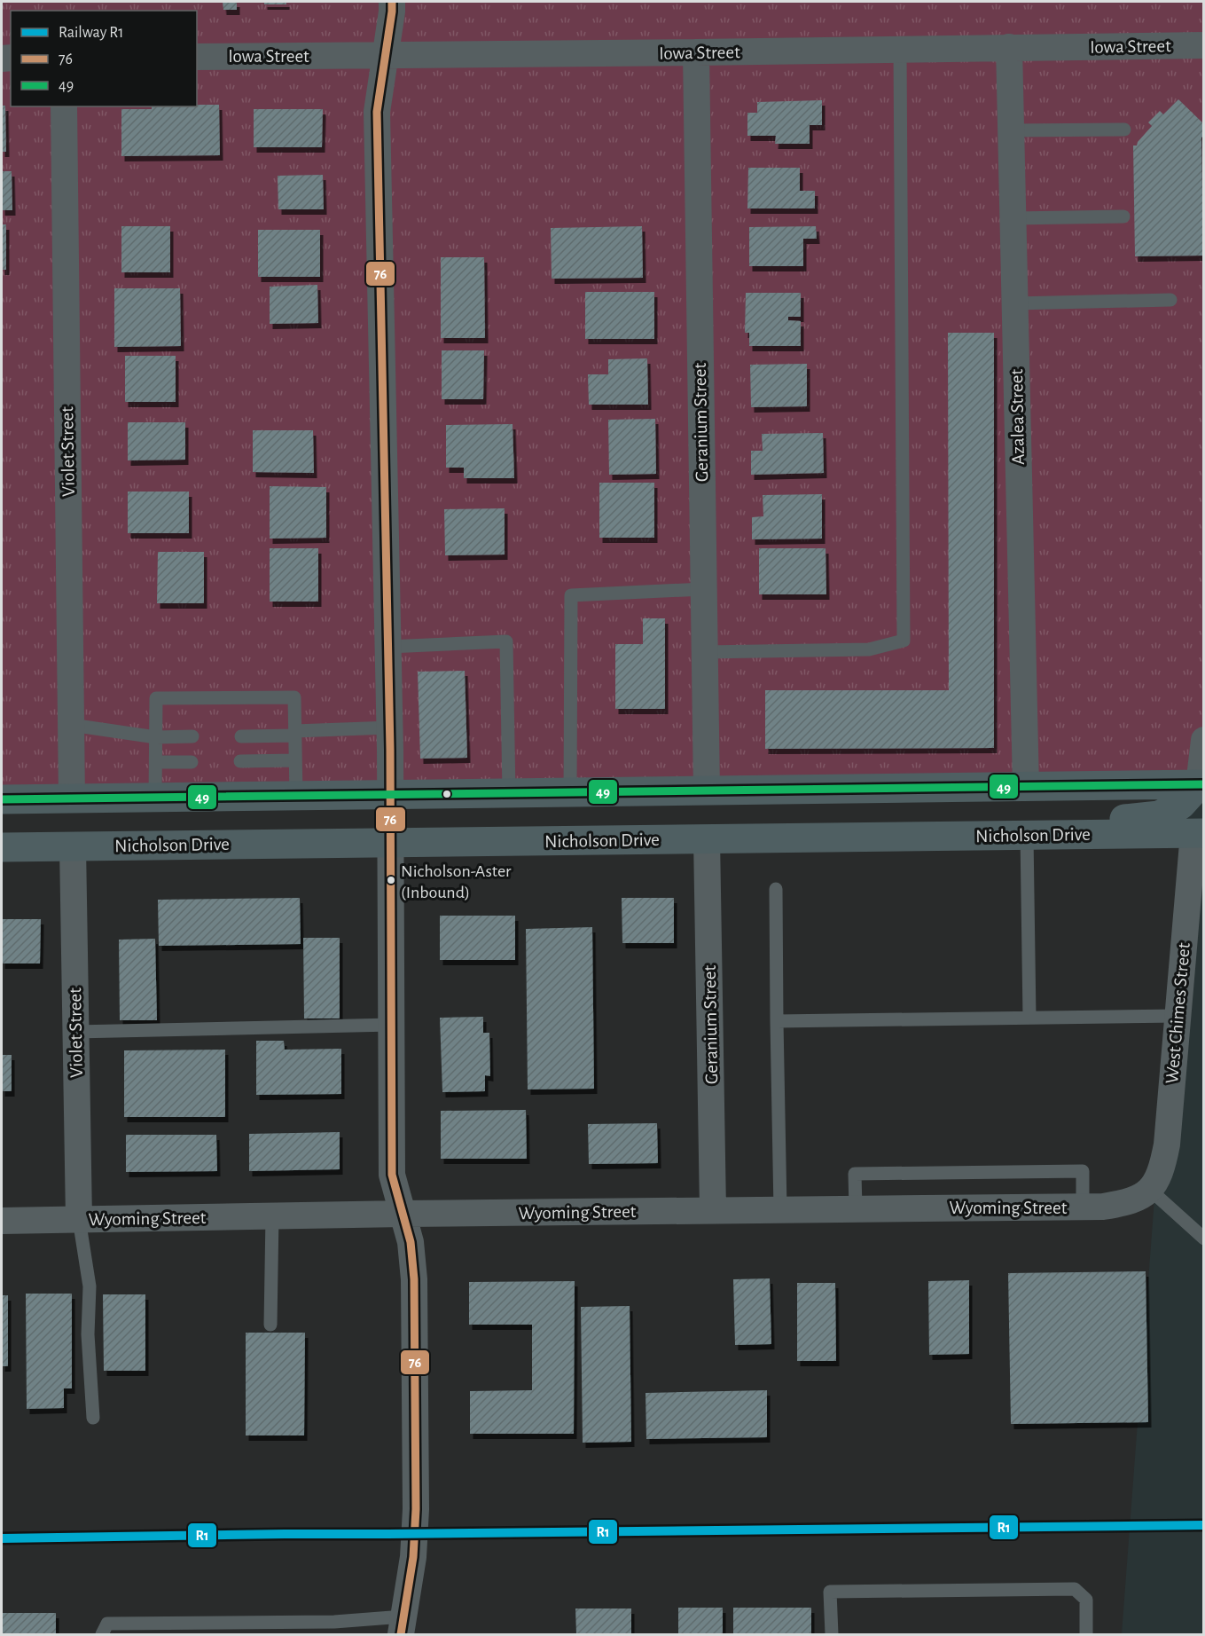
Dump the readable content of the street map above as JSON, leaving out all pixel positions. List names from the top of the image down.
{
  "streets": {
    "main road": ["Nicholson Drive"],
    "street": [
      "Iowa Street",
      "Azalea Street",
      "Geranium Street",
      "Violet Street",
      "West Chimes Street",
      "Wyoming Street"
    ]
  },
  "crossings": [
    ["Iowa Street", "Azalea Street"],
    ["Iowa Street", "Geranium Street"],
    ["Geranium Street", "Nicholson Drive"],
    ["Geranium Street", "Wyoming Street"],
    ["Violet Street", "Nicholson Drive"],
    ["Violet Street", "Wyoming Street"],
    ["Nicholson Drive", "West Chimes Street"],
    ["West Chimes Street", "Wyoming Street"]
  ],
  "places": ["Nicholson-Aster (Inbound)"],
  "lines": ["transit line 76", "transit line 49", "rail line R1"],
  "legend": ["Railway R1", "76", "49"]
}
